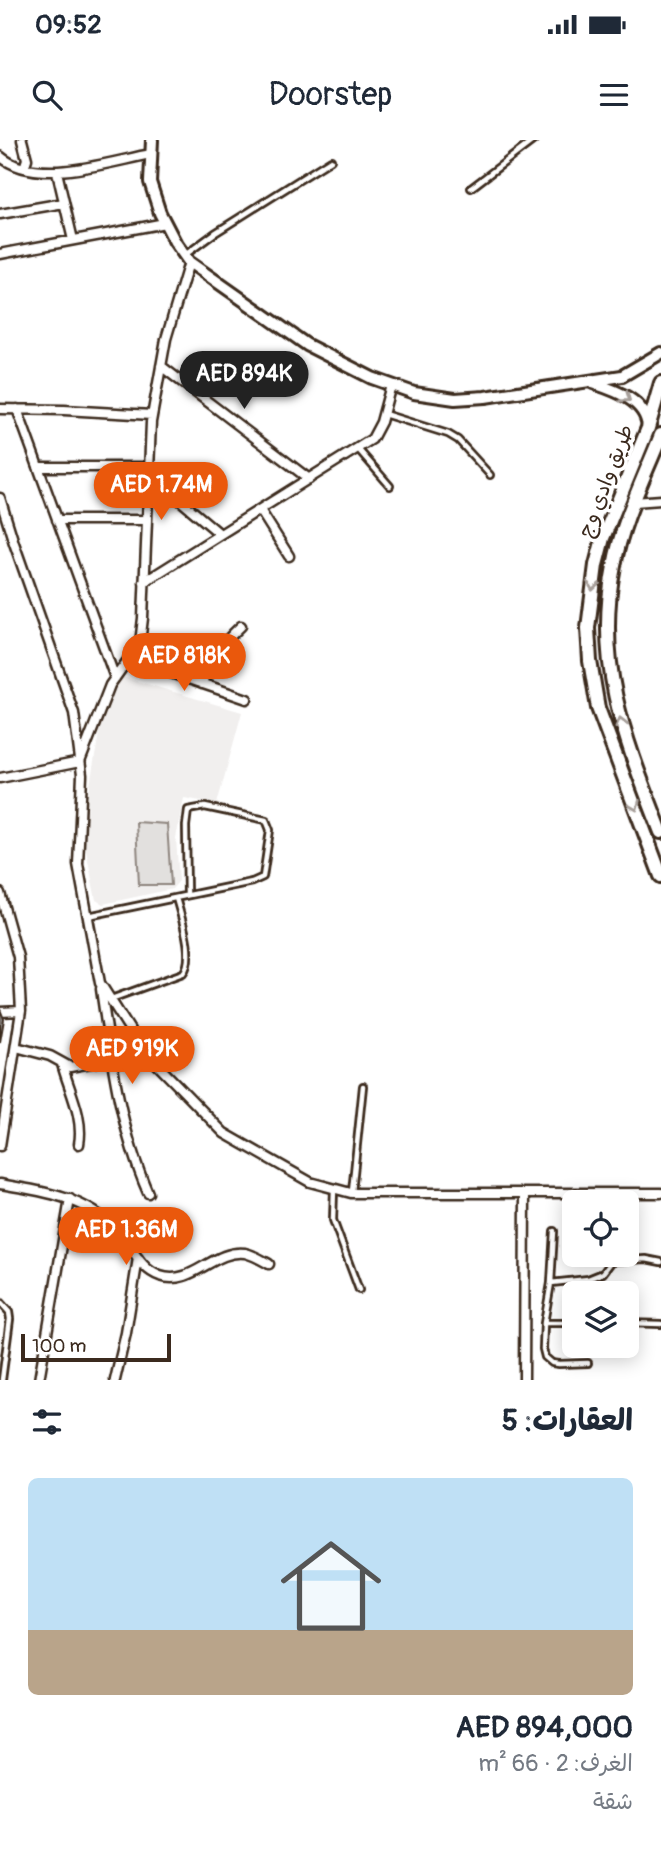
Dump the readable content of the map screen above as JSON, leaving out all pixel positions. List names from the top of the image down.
{
  "streets": {
    "main road": ["طريق وادي وج"]
  },
  "scale_bar": "100 m",
  "page": {
    "status": "09:52",
    "header": "Doorstep",
    "price": [
      "AED 894K",
      "AED 1.74M",
      "AED 818K",
      "AED 919K",
      "AED 1.36M"
    ],
    "scale": "100 m",
    "heading": "العقارات: 5",
    "list": [
      {
        "name": "AED 894,000",
        "note": "الغرف: 2 · 66 m² · شقة"
      }
    ]
  }
}
